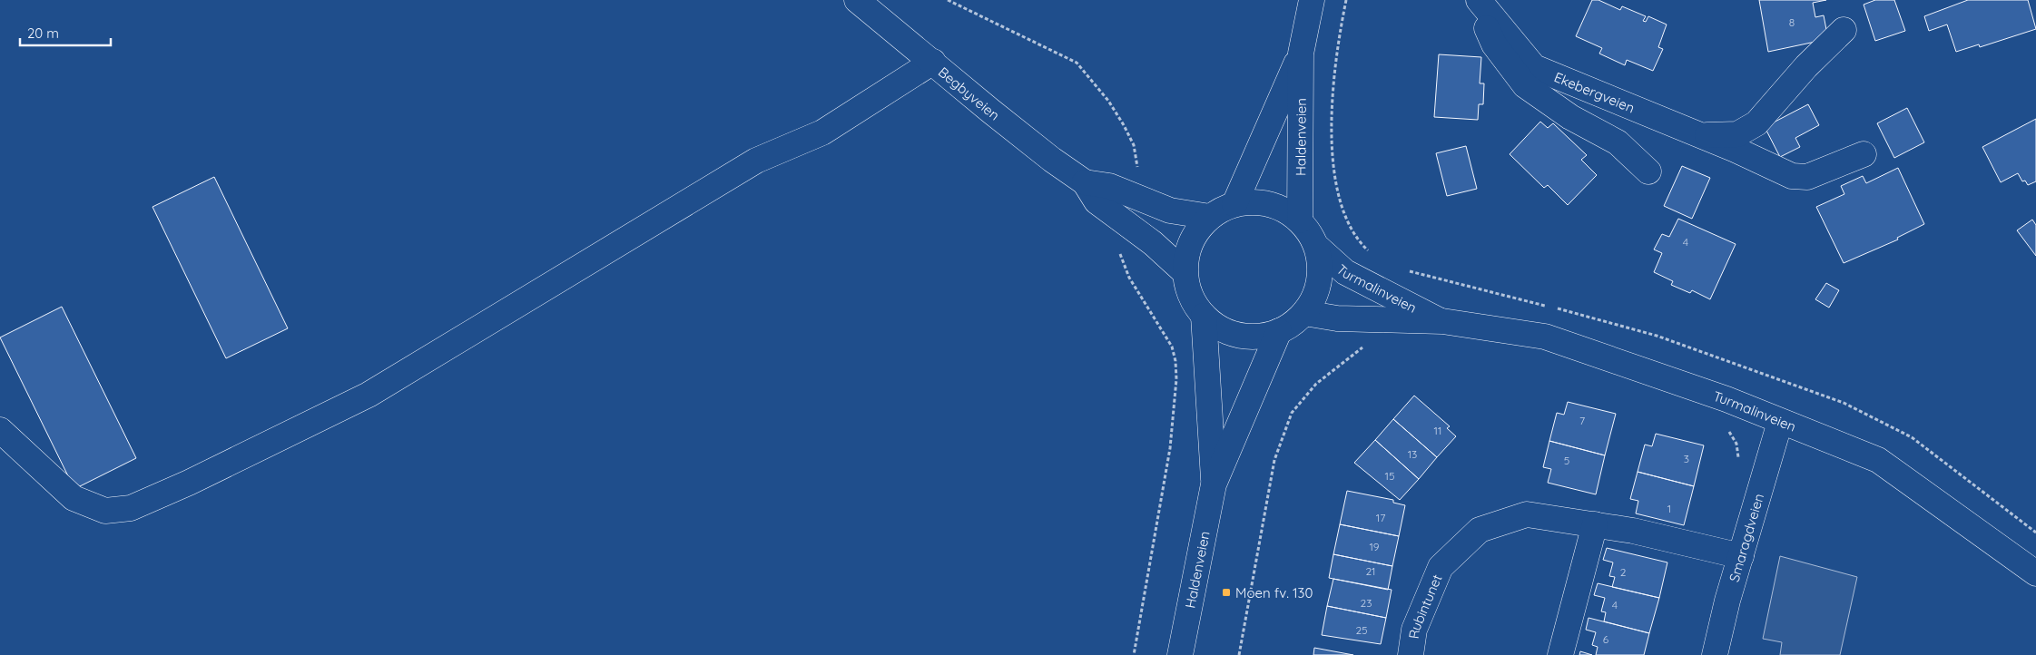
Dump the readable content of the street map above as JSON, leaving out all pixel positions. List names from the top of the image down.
{
  "streets": {
    "street": [
      "Ekebergveien",
      "Begbyveien",
      "Haldenveien",
      "Turmalinveien",
      "Smaragdveien",
      "Rubintunet"
    ]
  },
  "crossings": [
    ["Begbyveien", "Haldenveien"],
    ["Begbyveien", "Turmalinveien"],
    ["Haldenveien", "Turmalinveien"],
    ["Turmalinveien", "Smaragdveien"],
    ["Smaragdveien", "Rubintunet"]
  ],
  "places": {
    "transit": ["Moen fv. 130"]
  },
  "house_numbers": [
    "8",
    "4",
    "7",
    "11",
    "13",
    "3",
    "5",
    "15",
    "1",
    "17",
    "19",
    "21",
    "2",
    "23",
    "4",
    "25",
    "6"
  ],
  "scale_bar": "20 m"
}
